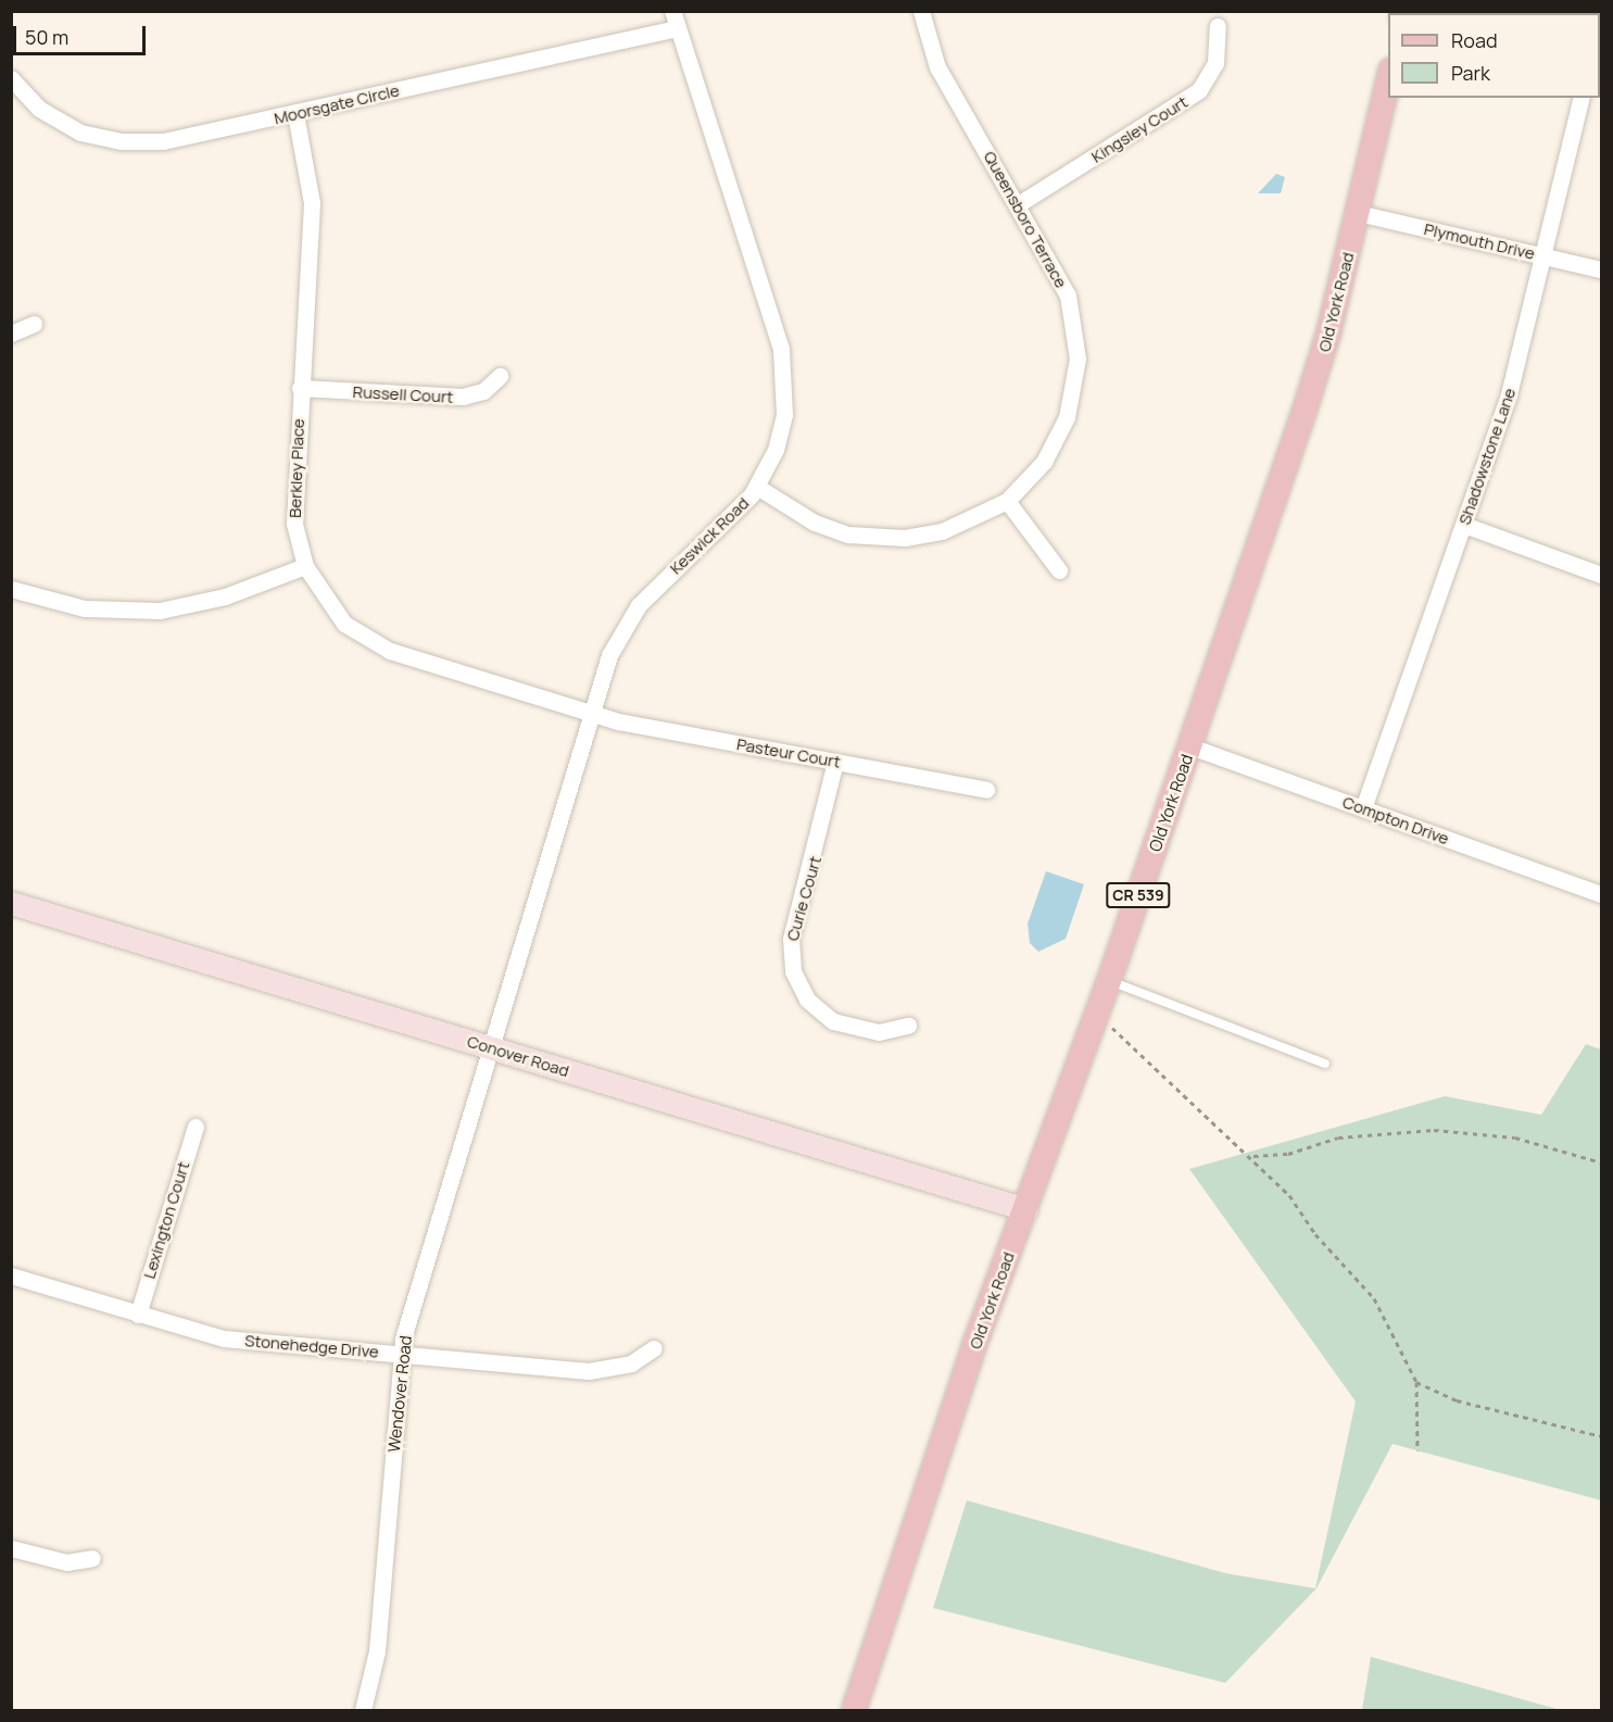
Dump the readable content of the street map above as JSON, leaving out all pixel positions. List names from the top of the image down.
{
  "streets": {
    "main road": ["Old York Road", "CR 539"],
    "street": [
      "Moorsgate Circle",
      "Kingsley Court",
      "Queensboro Terrace",
      "Plymouth Drive",
      "Russell Court",
      "Shadowstone Lane",
      "Berkley Place",
      "Keswick Road",
      "Pasteur Court",
      "Compton Drive",
      "Curie Court",
      "Conover Road",
      "Lexington Court",
      "Stonehedge Drive",
      "Wendover Road"
    ]
  },
  "crossings": [
    ["Moorsgate Circle", "Berkley Place"],
    ["Moorsgate Circle", "Keswick Road"],
    ["Kingsley Court", "Queensboro Terrace"],
    ["Queensboro Terrace", "Keswick Road"],
    ["Plymouth Drive", "Old York Road"],
    ["Plymouth Drive", "Shadowstone Lane"],
    ["Old York Road", "Compton Drive"],
    ["Old York Road", "Conover Road"],
    ["Russell Court", "Berkley Place"],
    ["Shadowstone Lane", "Compton Drive"],
    ["Berkley Place", "Keswick Road"],
    ["Berkley Place", "Pasteur Court"],
    ["Keswick Road", "Pasteur Court"],
    ["Keswick Road", "Conover Road"],
    ["Keswick Road", "Wendover Road"],
    ["Pasteur Court", "Curie Court"],
    ["Conover Road", "Wendover Road"],
    ["Lexington Court", "Stonehedge Drive"],
    ["Stonehedge Drive", "Wendover Road"]
  ],
  "legend": ["Road", "Park"],
  "scale_bar": "50 m"
}
